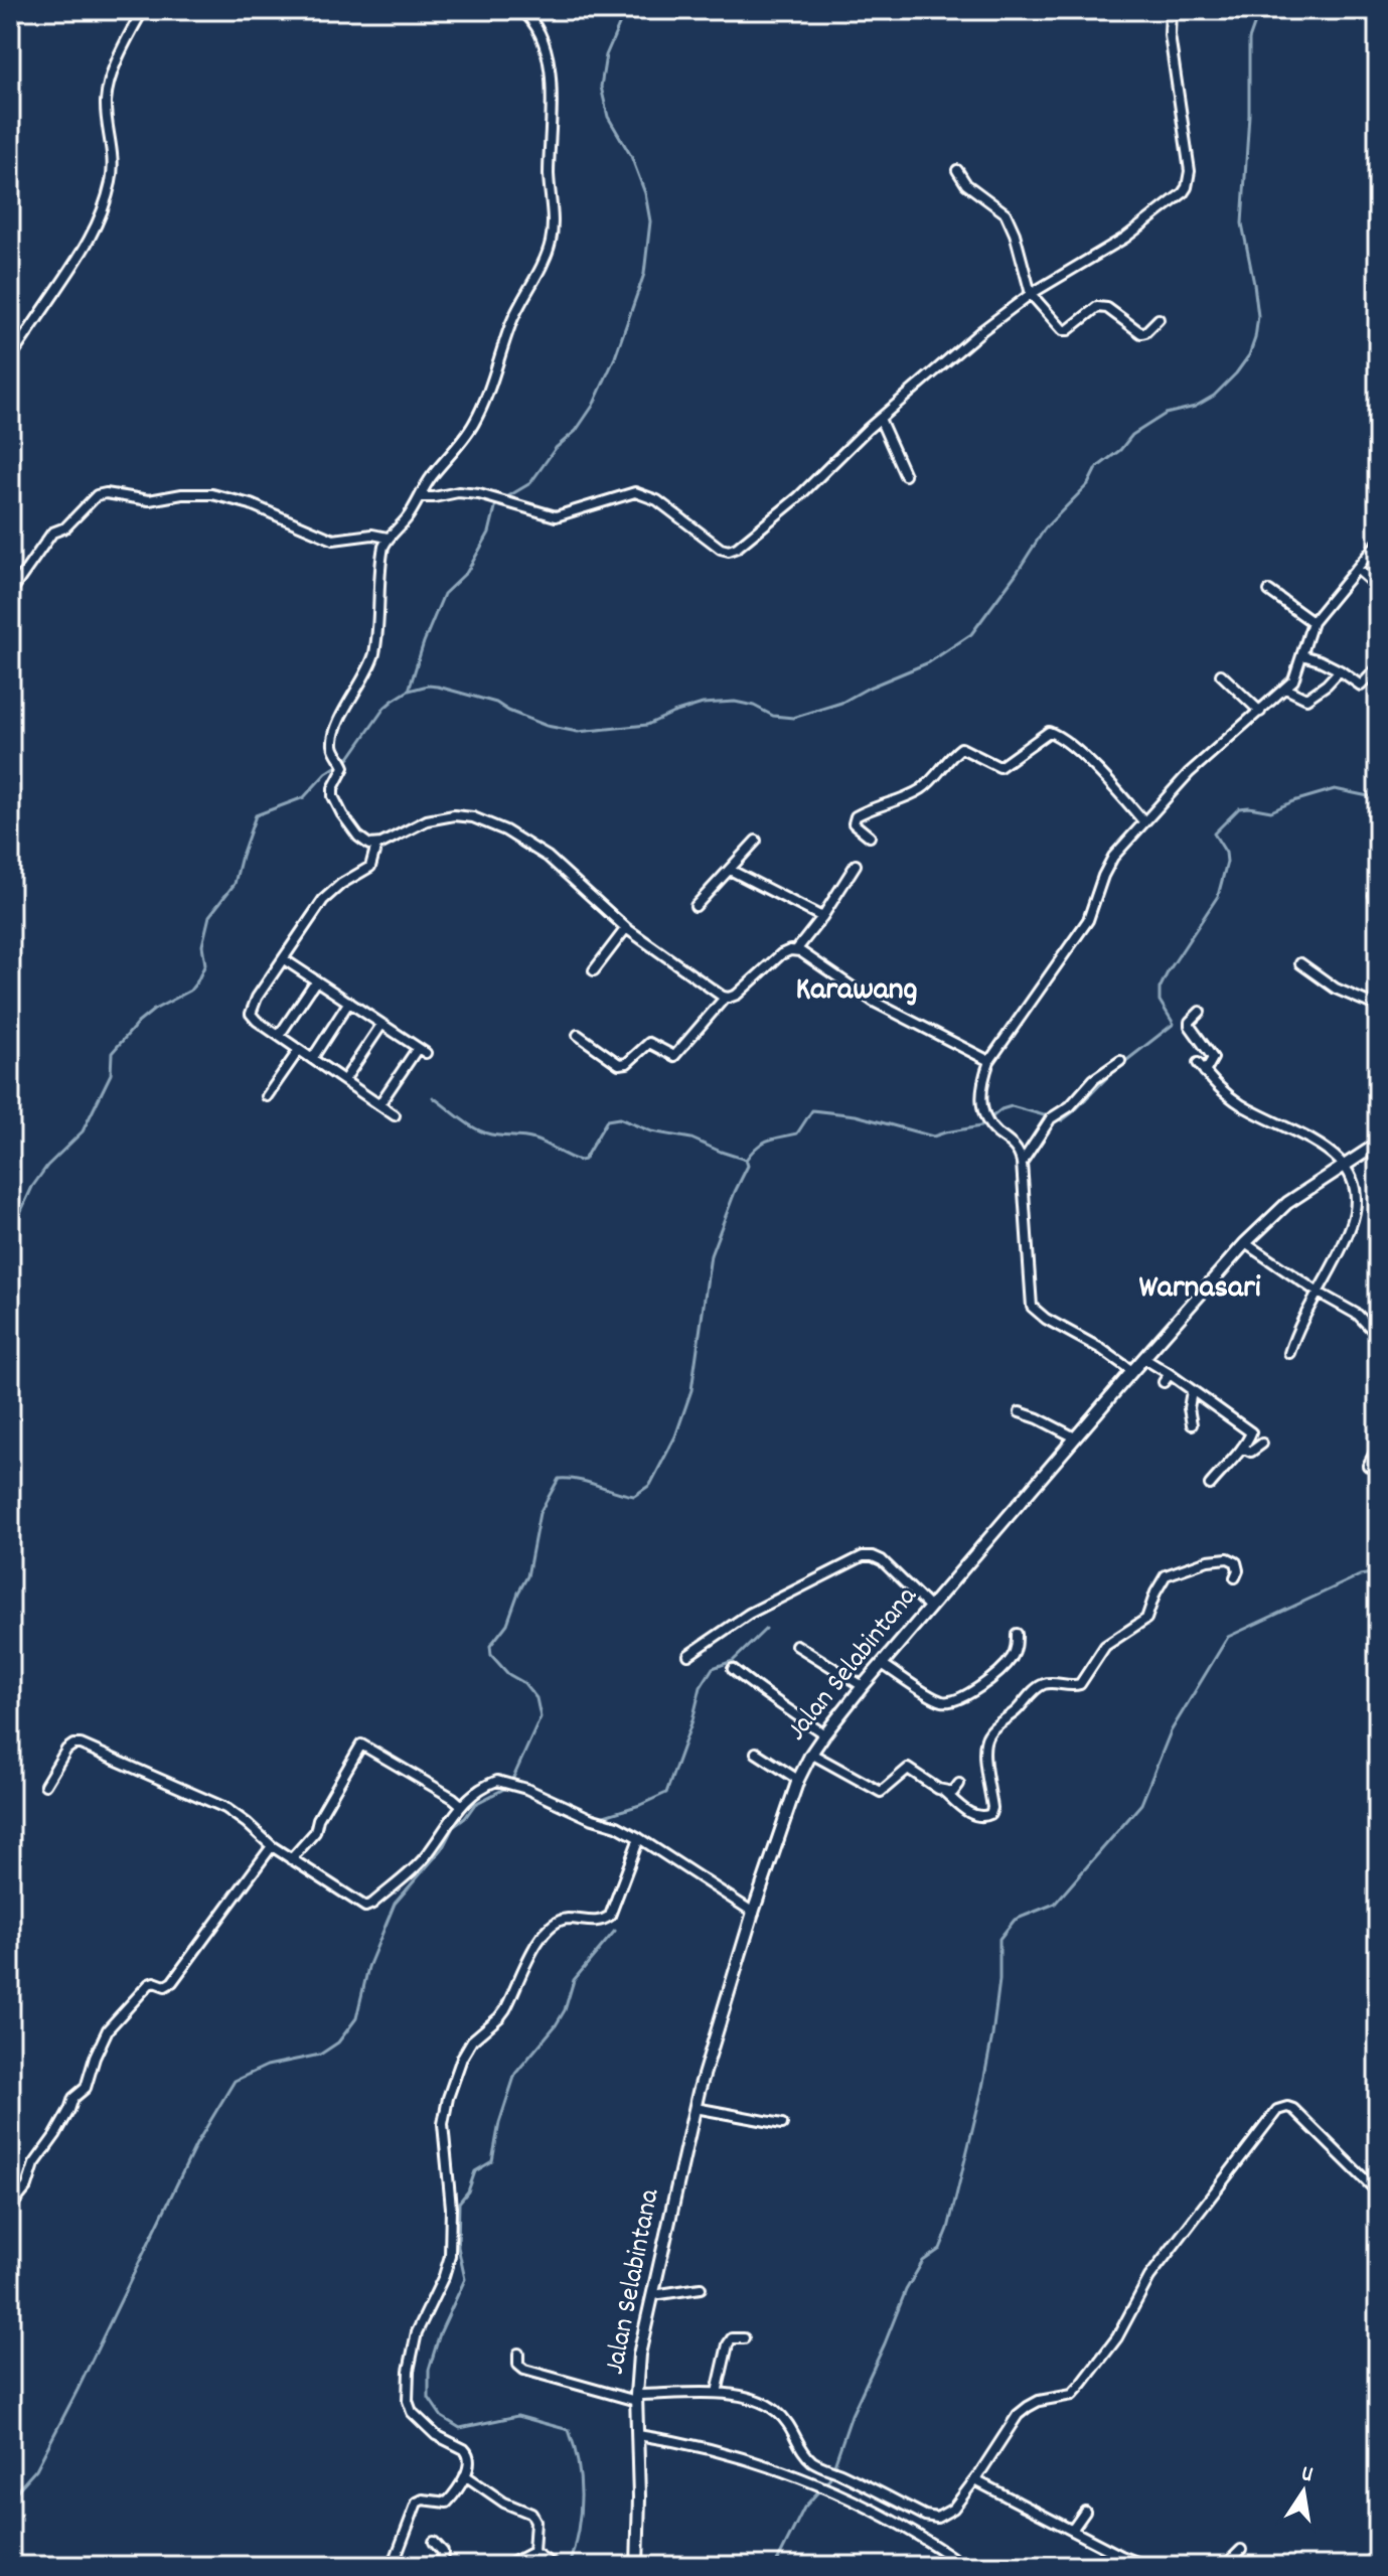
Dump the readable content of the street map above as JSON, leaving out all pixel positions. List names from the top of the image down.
{
  "streets": {
    "street": ["Jalan Selabintana"]
  },
  "districts": ["Karawang", "Warnasari"],
  "north": "top"
}
